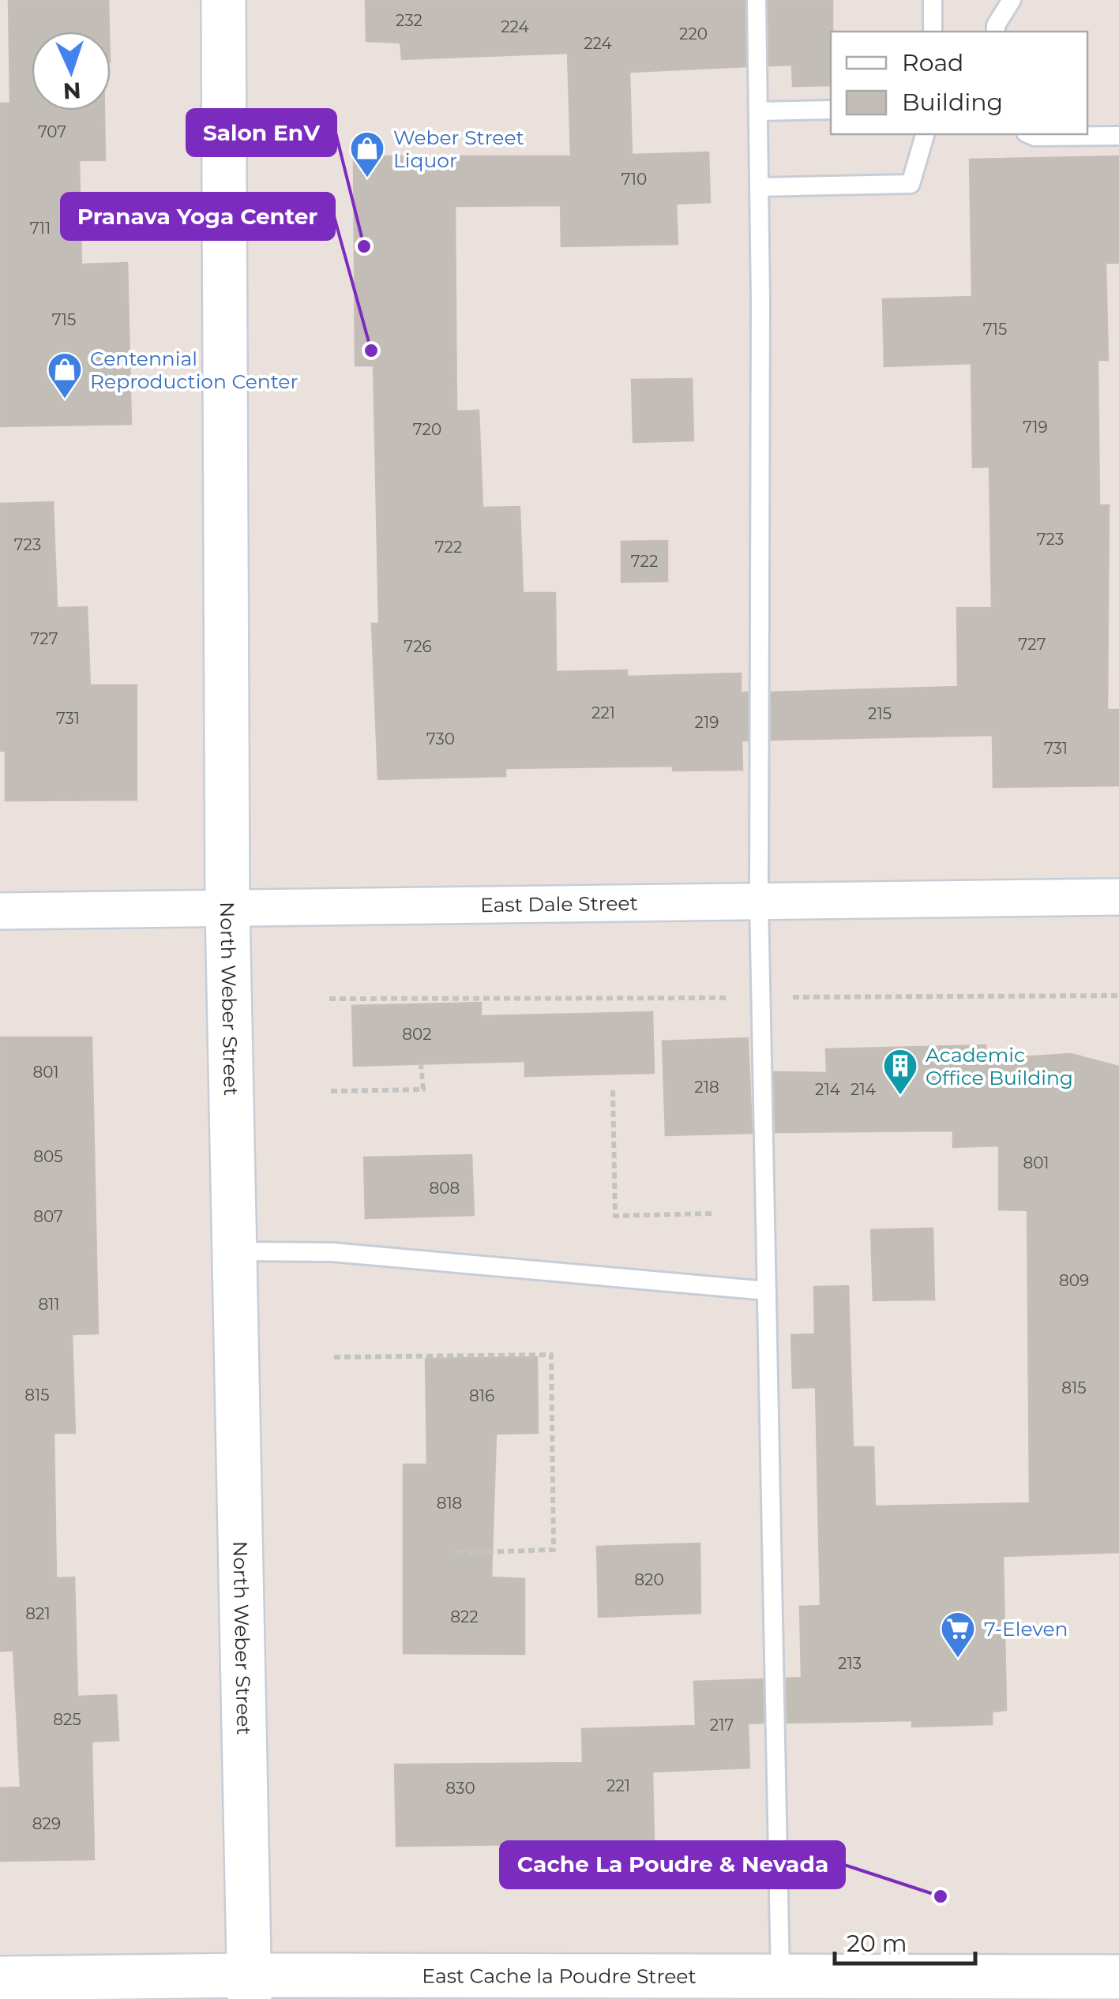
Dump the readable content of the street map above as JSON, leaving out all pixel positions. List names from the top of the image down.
{
  "streets": {
    "street": ["East Dale Street", "North Weber Street", "East Cache la Poudre Street"]
  },
  "crossings": [
    ["East Dale Street", "North Weber Street"],
    ["North Weber Street", "East Cache la Poudre Street"]
  ],
  "places": {
    "shop": ["Weber Street Liquor", "Centennial Reproduction Center"],
    "other": ["Salon EnV", "Pranava Yoga Center", "Cache La Poudre & Nevada"],
    "building": ["Academic Office Building"],
    "supermarket": ["7-Eleven"]
  },
  "house_numbers": [
    "232",
    "224",
    "220",
    "224",
    "707",
    "710",
    "711",
    "715",
    "715",
    "719",
    "720",
    "723",
    "723",
    "722",
    "722",
    "727",
    "727",
    "726",
    "221",
    "215",
    "731",
    "219",
    "730",
    "731",
    "802",
    "801",
    "218",
    "214",
    "214",
    "805",
    "801",
    "808",
    "807",
    "809",
    "811",
    "815",
    "815",
    "816",
    "818",
    "820",
    "821",
    "822",
    "213",
    "825",
    "217",
    "221",
    "830",
    "829"
  ],
  "legend": ["Road", "Building"],
  "scale_bar": "20 m",
  "north": "bottom"
}
